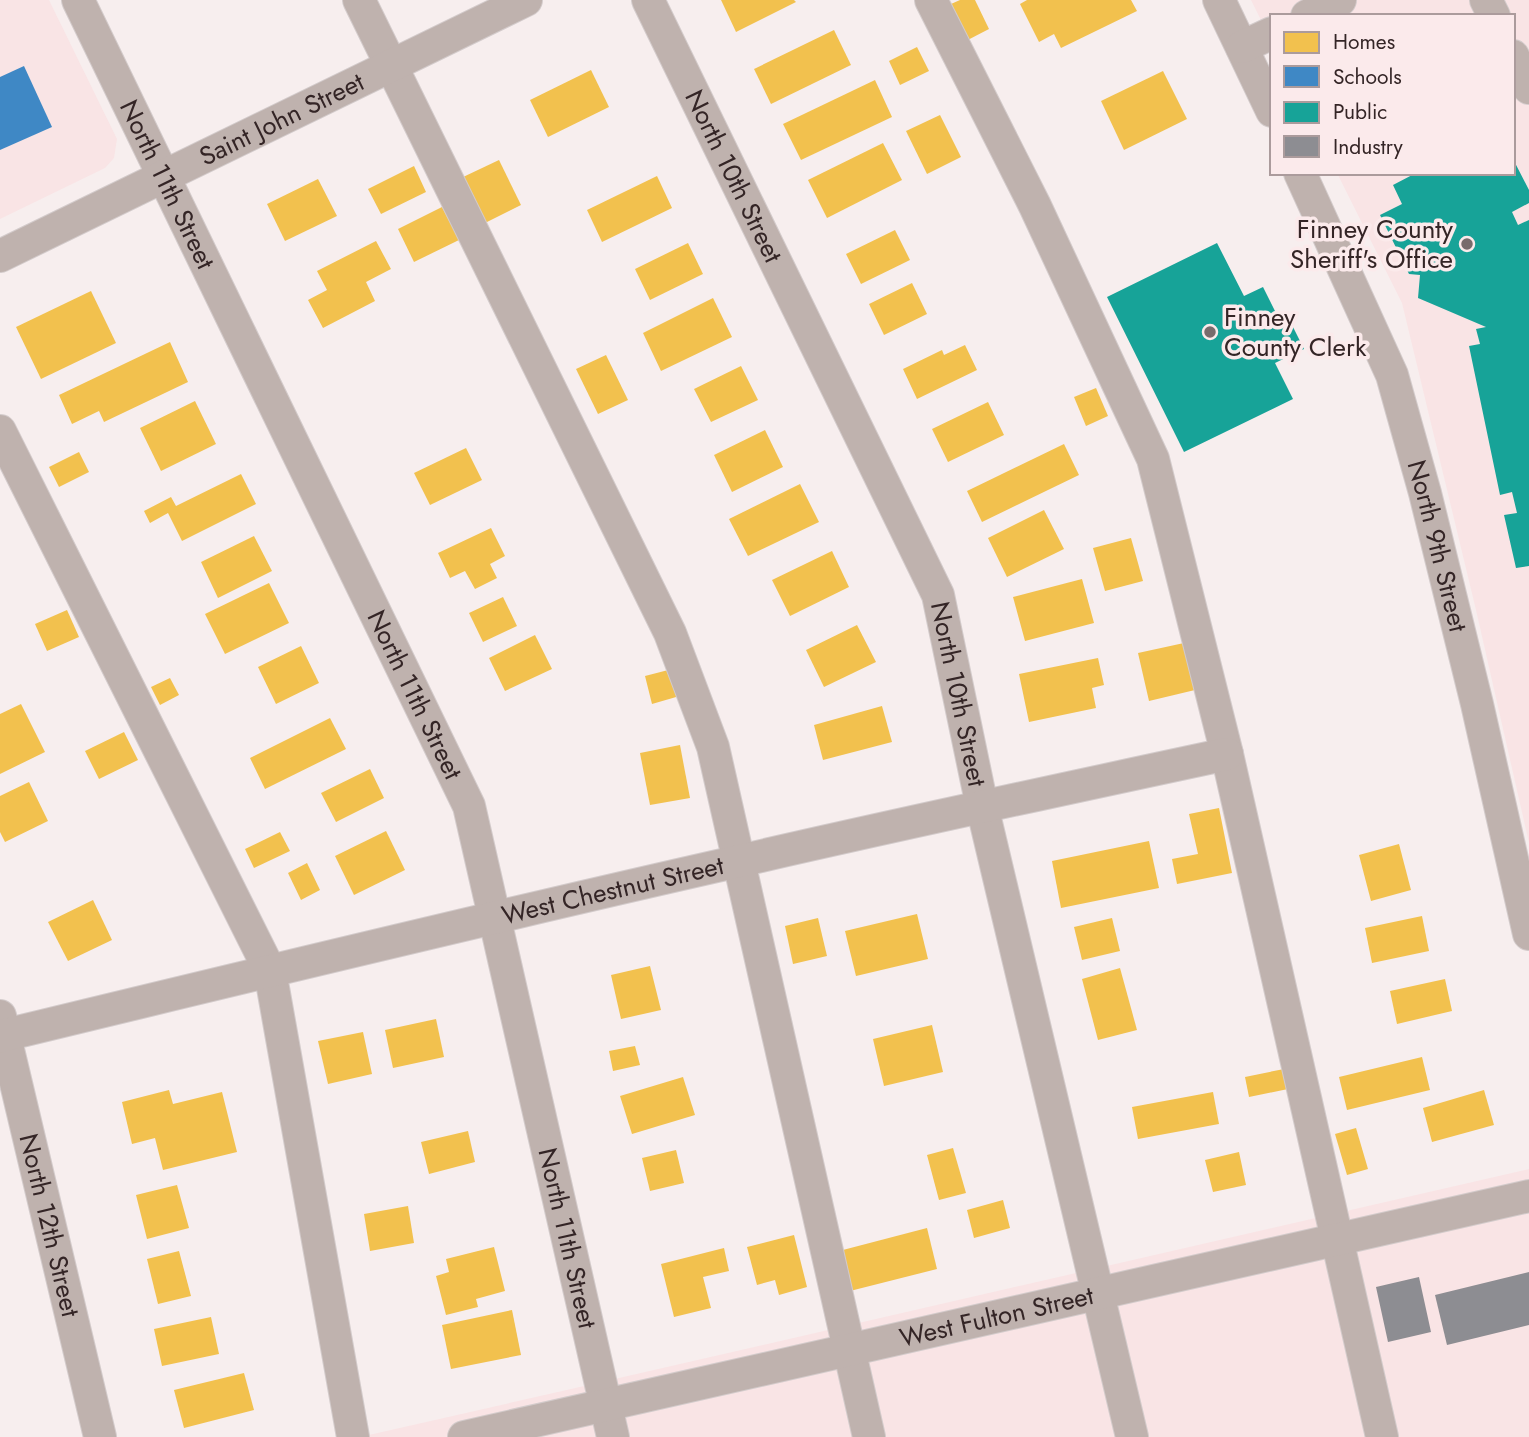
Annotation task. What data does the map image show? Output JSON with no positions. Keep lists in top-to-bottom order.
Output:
{
  "streets": {
    "street": [
      "Saint John Street",
      "North 10th Street",
      "North 11th Street",
      "North 9th Street",
      "West Chestnut Street",
      "North 12th Street",
      "West Fulton Street"
    ]
  },
  "crossings": [
    ["Saint John Street", "North 11th Street"],
    ["North 10th Street", "West Chestnut Street"],
    ["North 10th Street", "West Fulton Street"],
    ["North 11th Street", "West Chestnut Street"],
    ["North 11th Street", "West Fulton Street"],
    ["West Chestnut Street", "North 12th Street"]
  ],
  "places": ["Finney County Sheriff's Office", "Finney County Clerk"],
  "legend": [
    "Homes",
    "Schools",
    "Public",
    "Industry"
  ]
}
